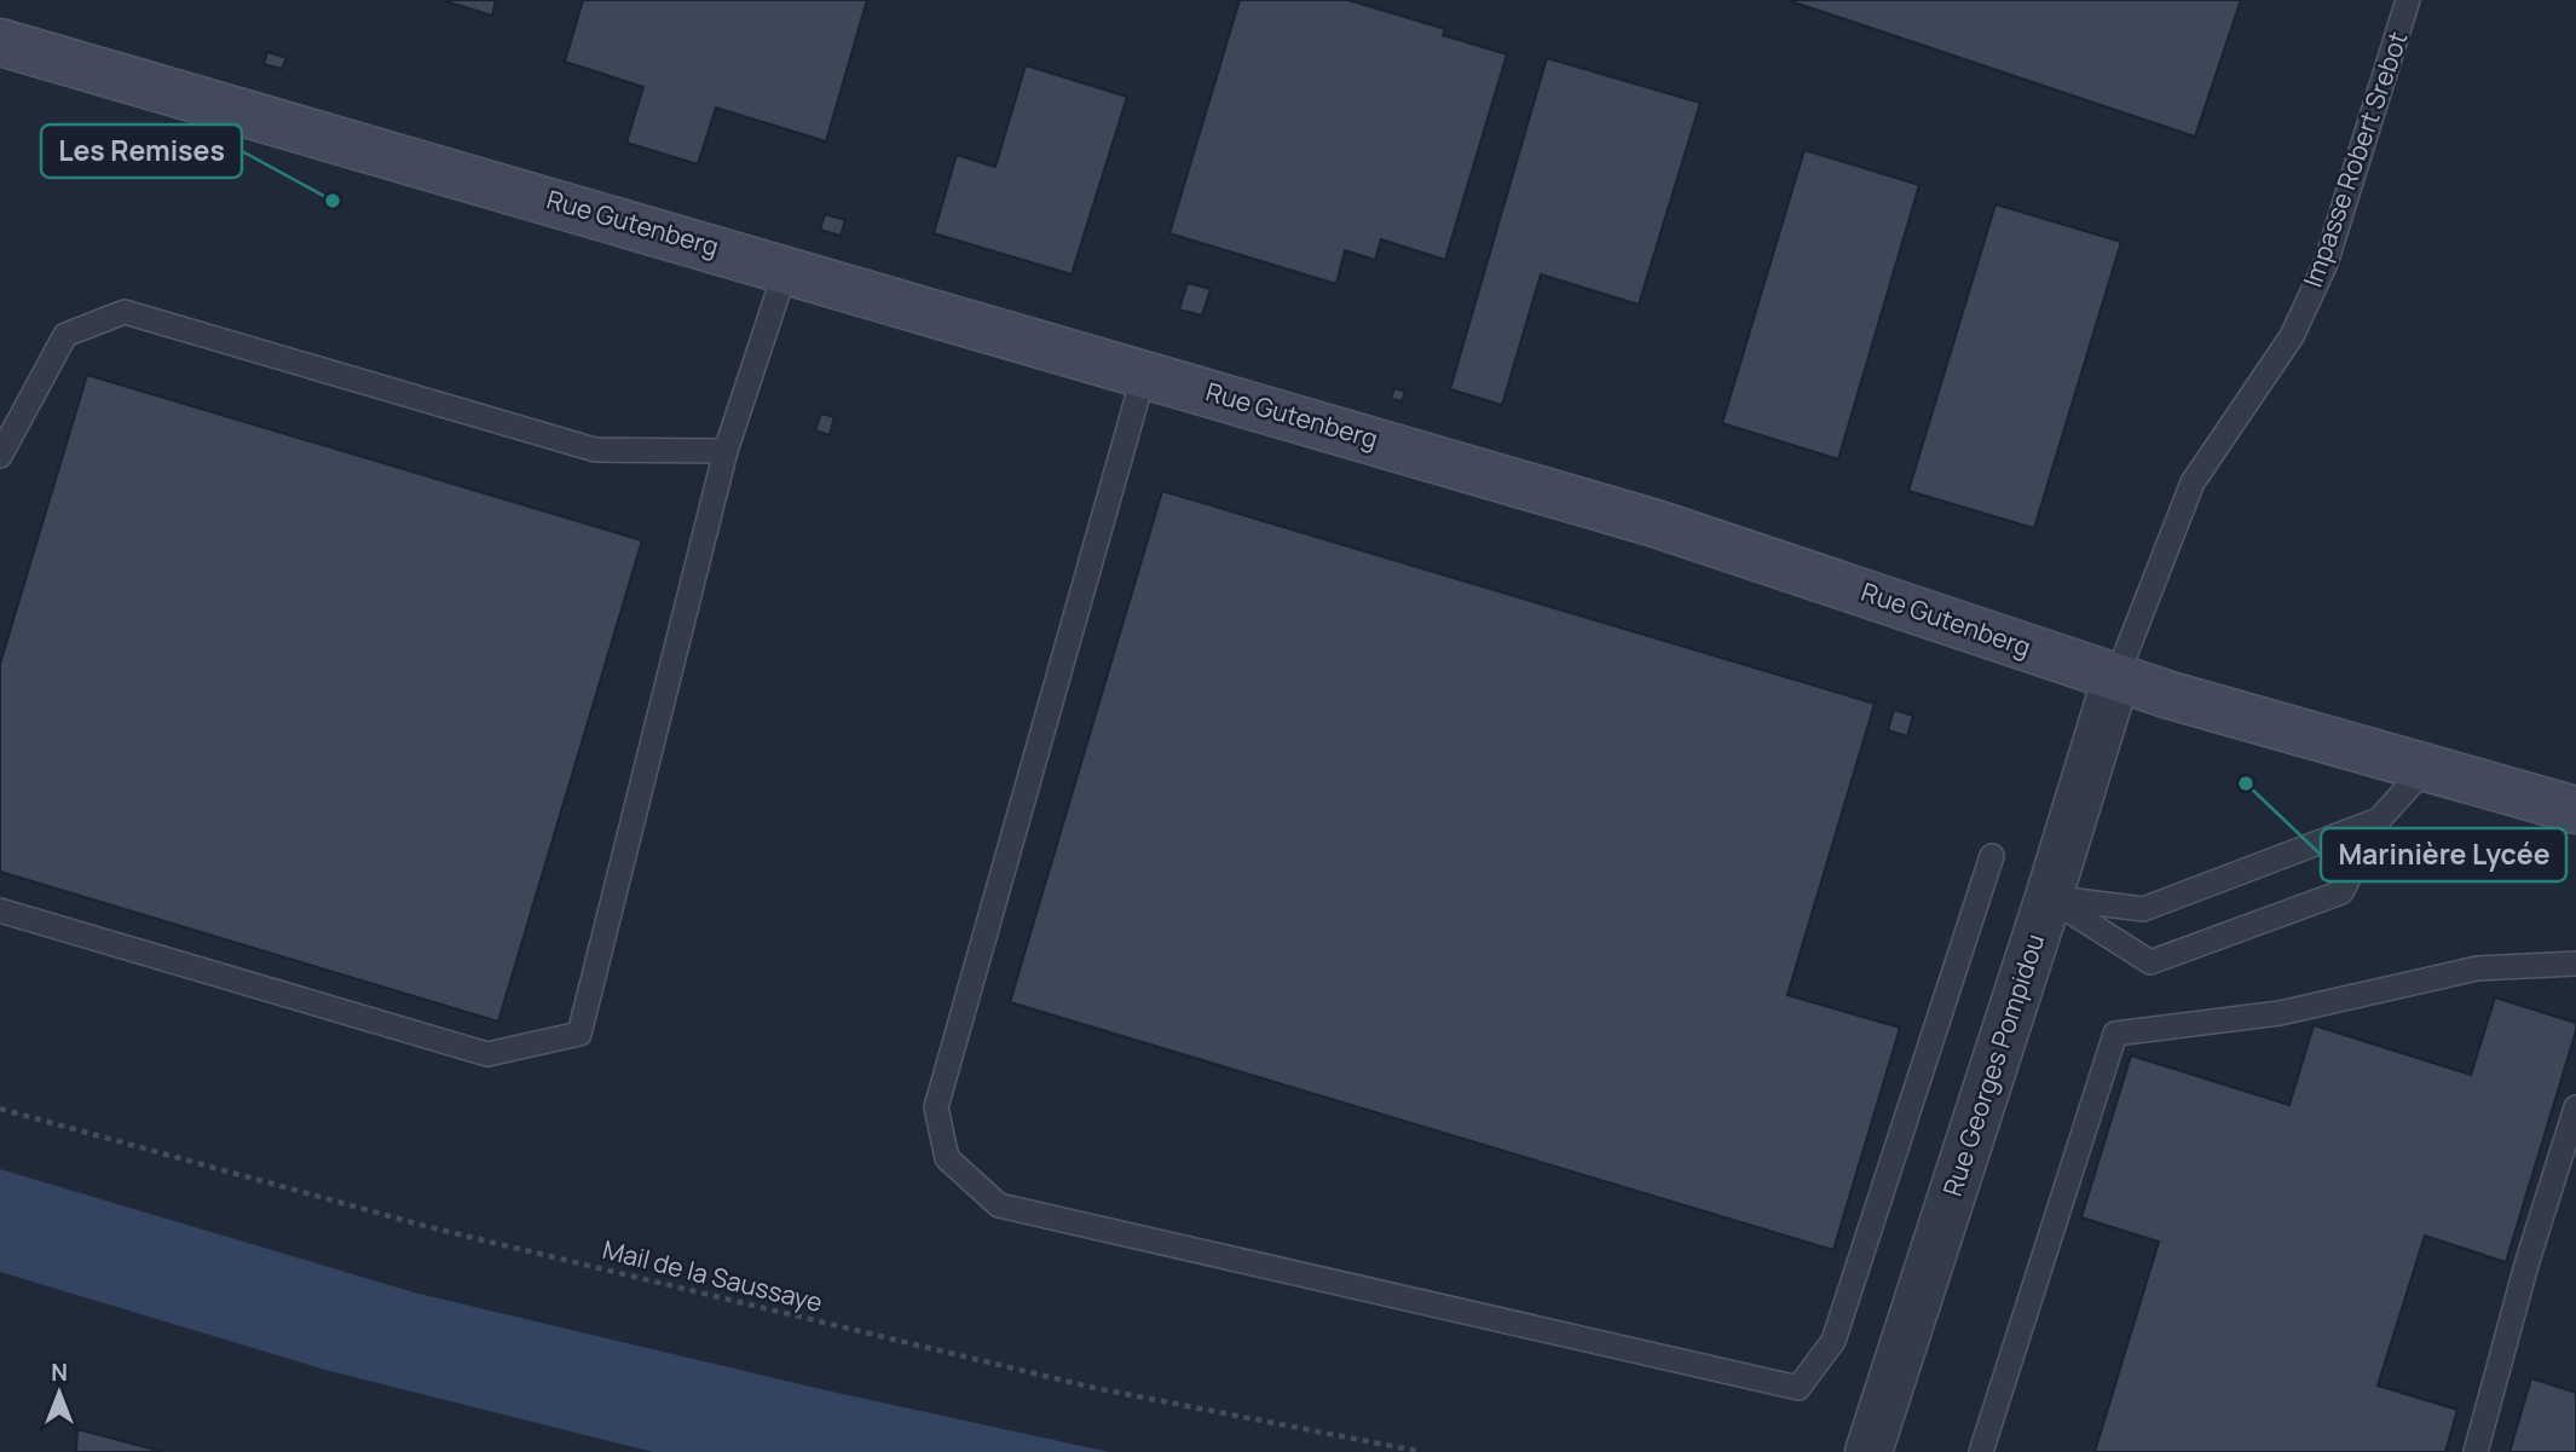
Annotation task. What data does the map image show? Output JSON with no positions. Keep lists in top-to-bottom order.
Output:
{
  "streets": {
    "street": ["Rue Gutenberg", "Rue Georges Pompidou"],
    "lane": ["Impasse Robert Srebot"],
    "path": ["Mail de la Saussaye"]
  },
  "crossings": [
    ["Impasse Robert Srebot", "Rue Gutenberg"],
    ["Impasse Robert Srebot", "Rue Georges Pompidou"],
    ["Rue Gutenberg", "Rue Georges Pompidou"]
  ],
  "places": ["Les Remises", "Marinière Lycée"],
  "north": "top"
}
